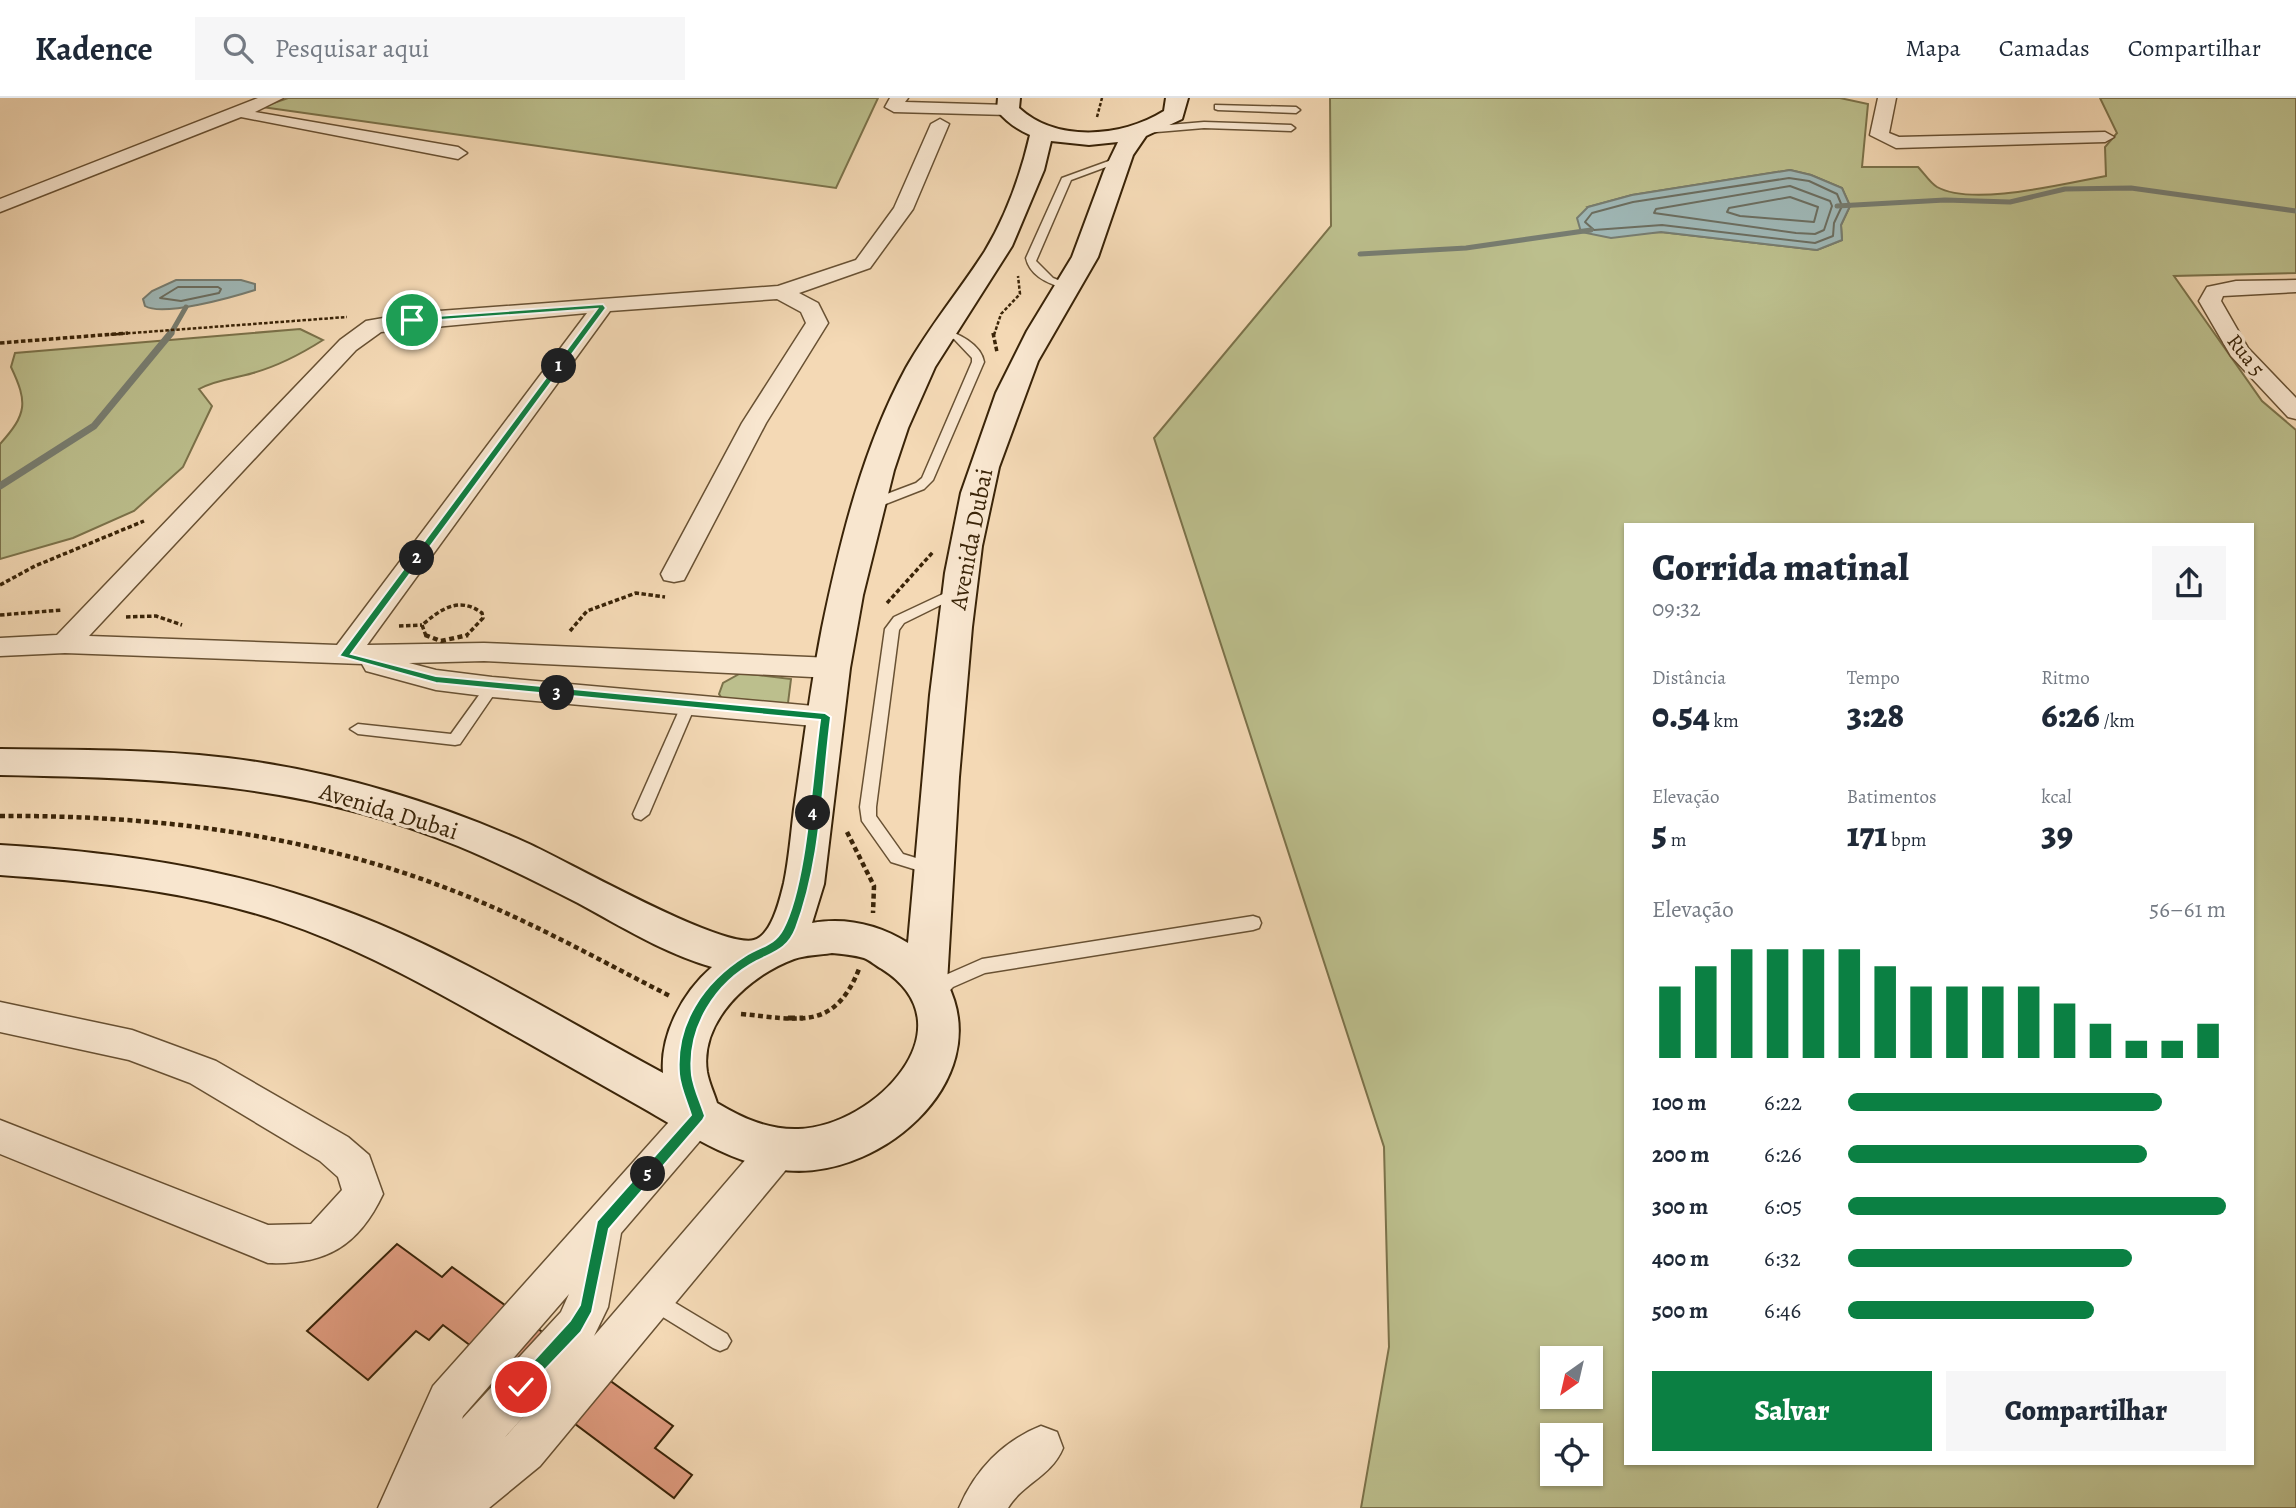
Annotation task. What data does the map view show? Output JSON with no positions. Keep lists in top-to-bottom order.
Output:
{
  "streets": {
    "street": ["Rua 5", "Avenida Dubai"]
  },
  "north": "bottom left",
  "page": {
    "header": "Kadence",
    "search": "Pesquisar aqui",
    "nav": ["Mapa", "Camadas", "Compartilhar"],
    "pins": [
      "1",
      "2",
      "3",
      "4",
      "5"
    ],
    "heading": ["Corrida matinal", "09:32"],
    "stats": [
      ["Distância", "0.54 km"],
      ["Tempo", "3:28"],
      ["Ritmo", "6:26 /km"],
      ["Elevação", "5 m"],
      ["Batimentos", "171 bpm"],
      ["kcal", "39"]
    ],
    "chart": ["Elevação", "56–61 m"],
    "list": [
      {
        "name": "100 m",
        "note": "6:22"
      },
      {
        "name": "200 m",
        "note": "6:26"
      },
      {
        "name": "300 m",
        "note": "6:05"
      },
      {
        "name": "400 m",
        "note": "6:32"
      },
      {
        "name": "500 m",
        "note": "6:46"
      }
    ],
    "buttons": ["Salvar", "Compartilhar"]
  }
}
